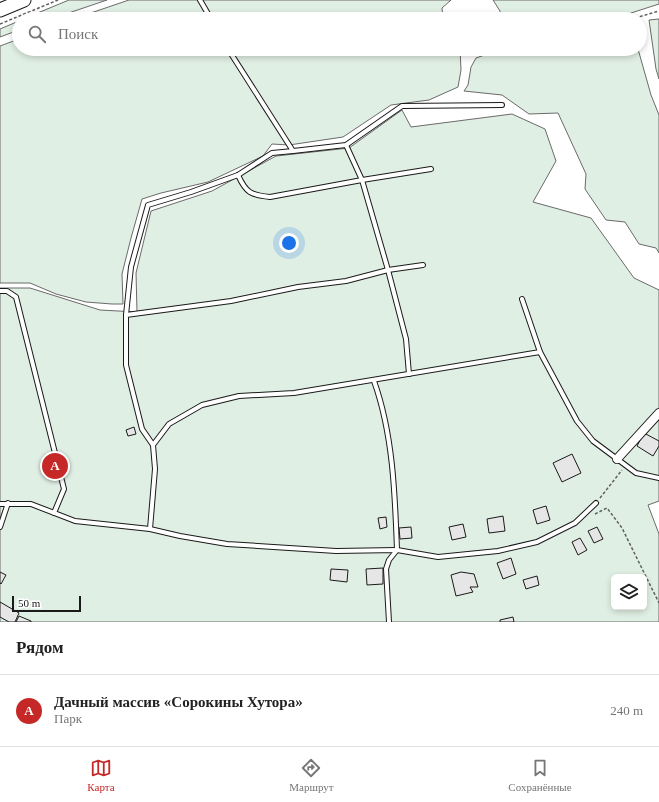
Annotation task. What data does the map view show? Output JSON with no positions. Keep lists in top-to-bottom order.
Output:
{
  "scale_bar": "50 m",
  "page": {
    "search": "Поиск",
    "pins": "A",
    "scale": "50 m",
    "heading": "Рядом",
    "list": [
      {
        "mark": "A",
        "name": "Дачный массив «Сорокины Хутора»",
        "note": "Парк",
        "value": "240 m"
      }
    ],
    "nav": ["Карта", "Маршрут", "Сохранённые"]
  }
}
